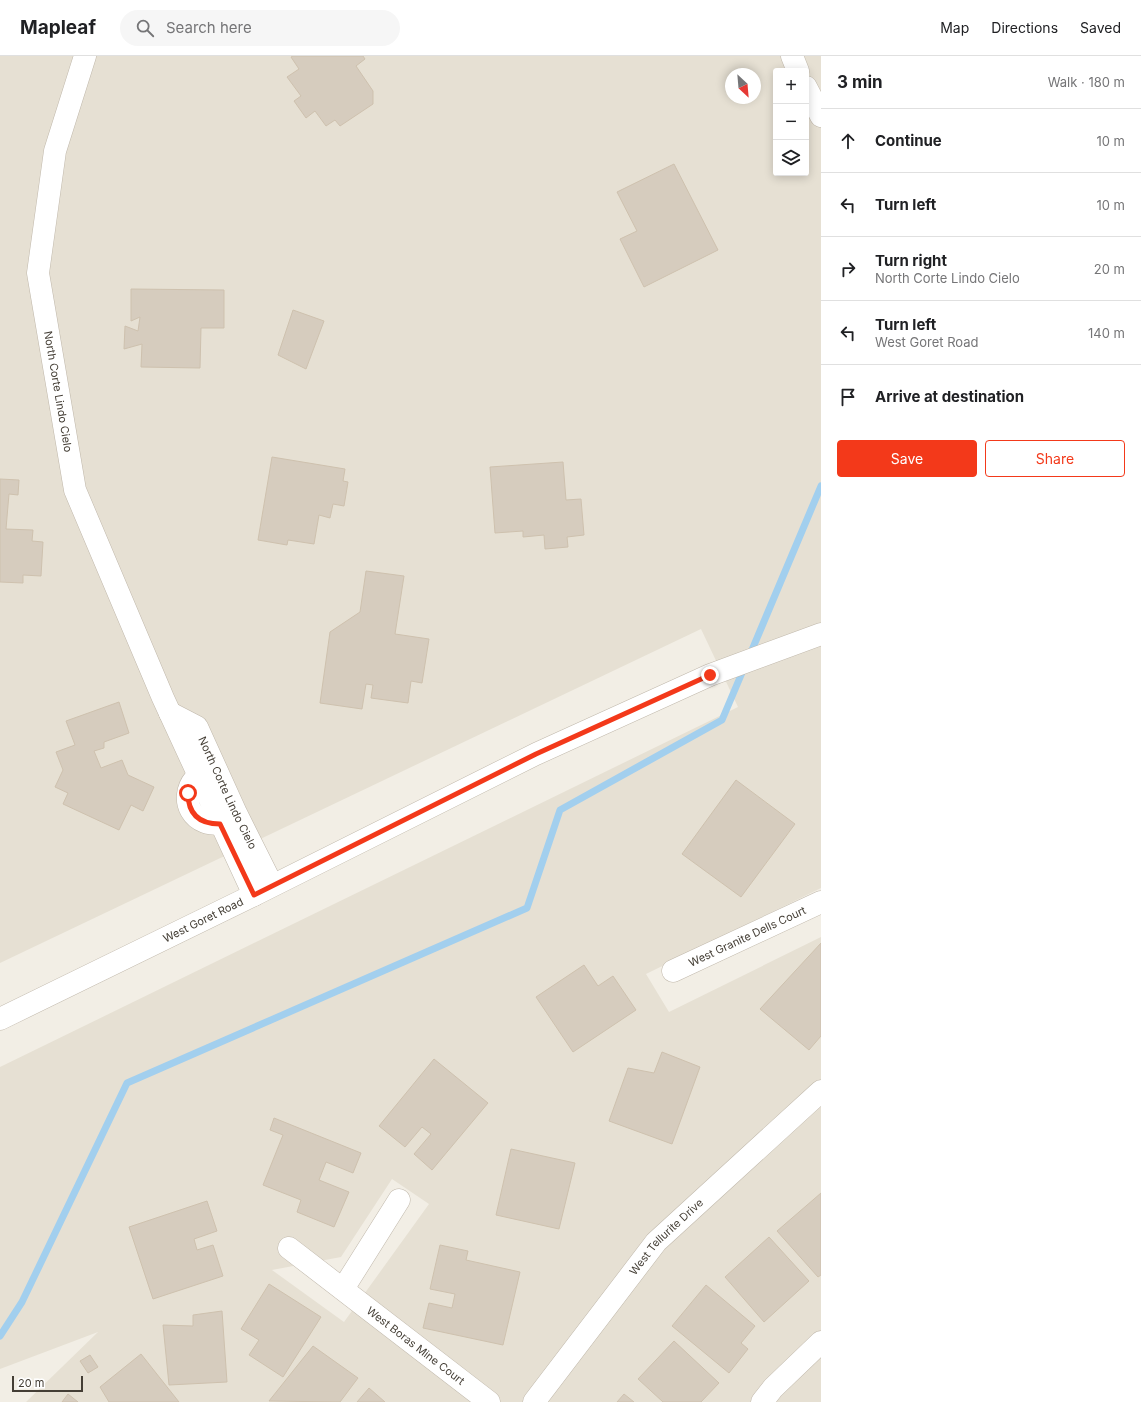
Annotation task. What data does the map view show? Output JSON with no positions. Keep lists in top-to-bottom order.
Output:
{
  "streets": {
    "street": [
      "North Corte Lindo Cielo",
      "West Goret Road",
      "West Granite Dells Court",
      "West Tellurite Drive",
      "West Boras Mine Court"
    ]
  },
  "crossings": [
    ["North Corte Lindo Cielo", "West Goret Road"]
  ],
  "scale_bar": "20 m",
  "north": "bottom right",
  "page": {
    "header": "Mapleaf",
    "search": "Search here",
    "nav": ["Map", "Directions", "Saved"],
    "heading": ["3 min", "Walk · 180 m"],
    "map_buttons": ["+", "−"],
    "list": [
      ["Continue", "10 m"],
      ["Turn left", "10 m"],
      ["Turn right", "North Corte Lindo Cielo", "20 m"],
      ["Turn left", "West Goret Road", "140 m"],
      "Arrive at destination"
    ],
    "buttons": ["Save", "Share"],
    "scale": "20 m"
  }
}
